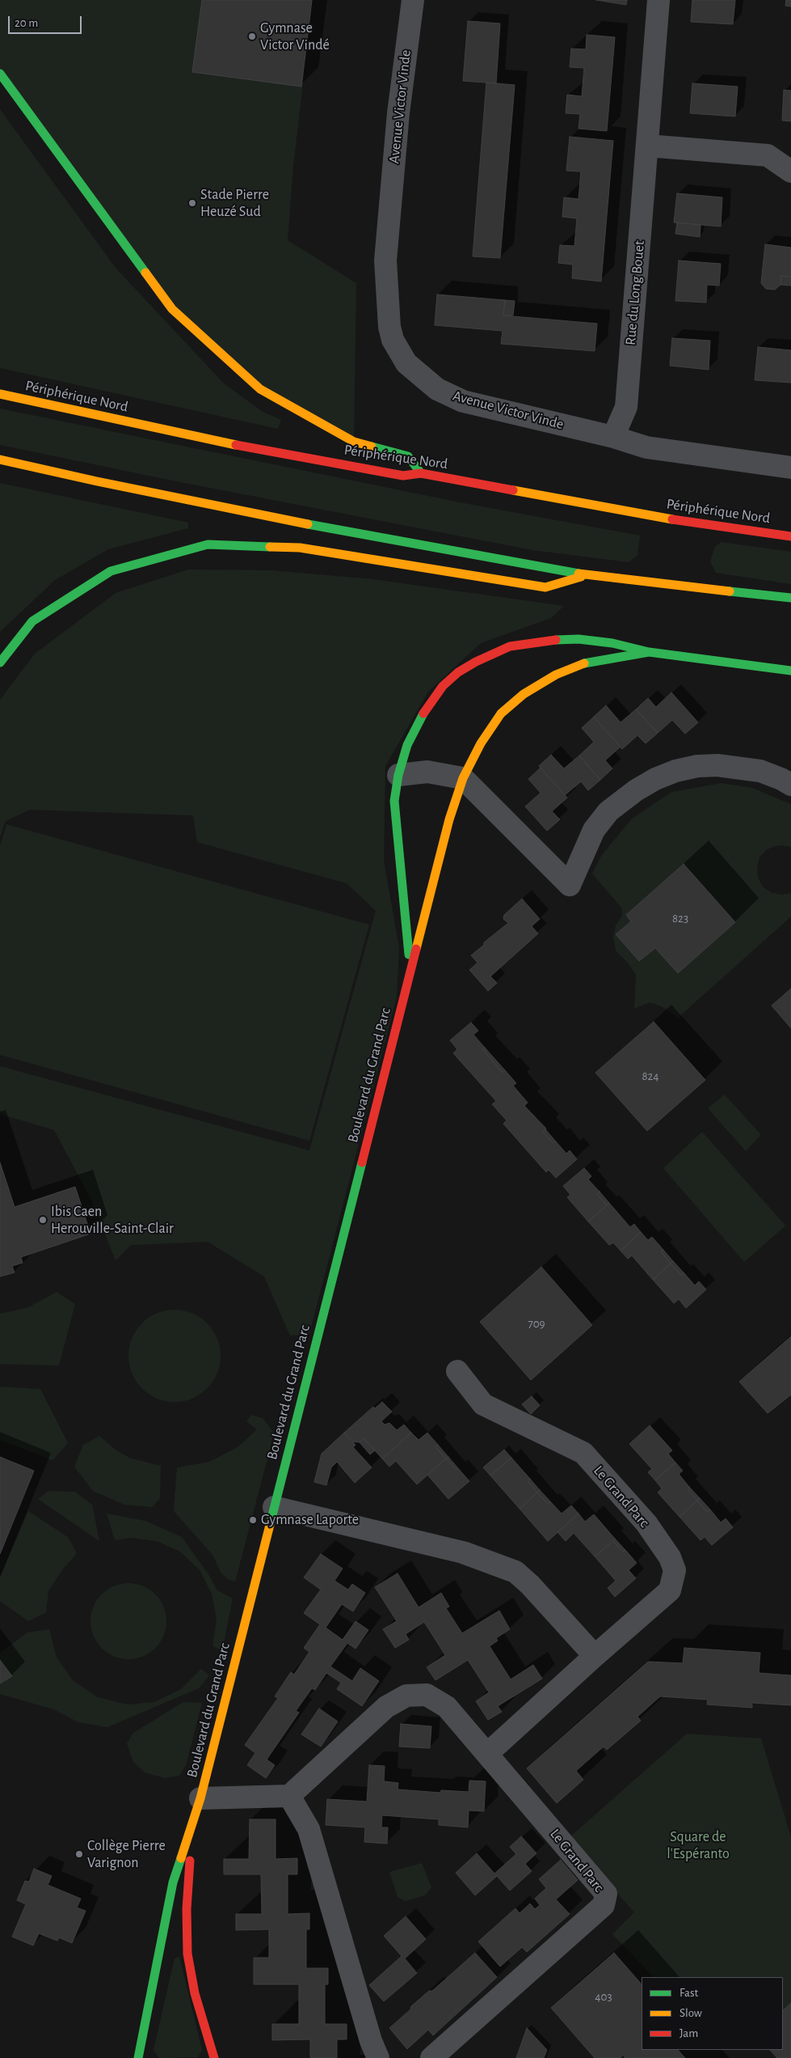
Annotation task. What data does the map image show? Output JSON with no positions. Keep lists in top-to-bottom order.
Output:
{
  "streets": {
    "main road": ["Périphérique Nord", "Boulevard du Grand Parc"],
    "street": ["Avenue Victor Vinde", "Rue du Long Bouet", "Le Grand Parc"]
  },
  "crossings": [
    ["Avenue Victor Vinde", "Rue du Long Bouet"]
  ],
  "parks": ["Square de l'Espéranto"],
  "places": [
    "Gymnase Victor Vindé",
    "Stade Pierre Heuzé Sud",
    "Ibis Caen Herouville-Saint-Clair",
    "Gymnase Laporte",
    "Collège Pierre Varignon"
  ],
  "house_numbers": [
    "823",
    "824",
    "709",
    "403"
  ],
  "legend": ["Fast", "Slow", "Jam"],
  "scale_bar": "20 m"
}
